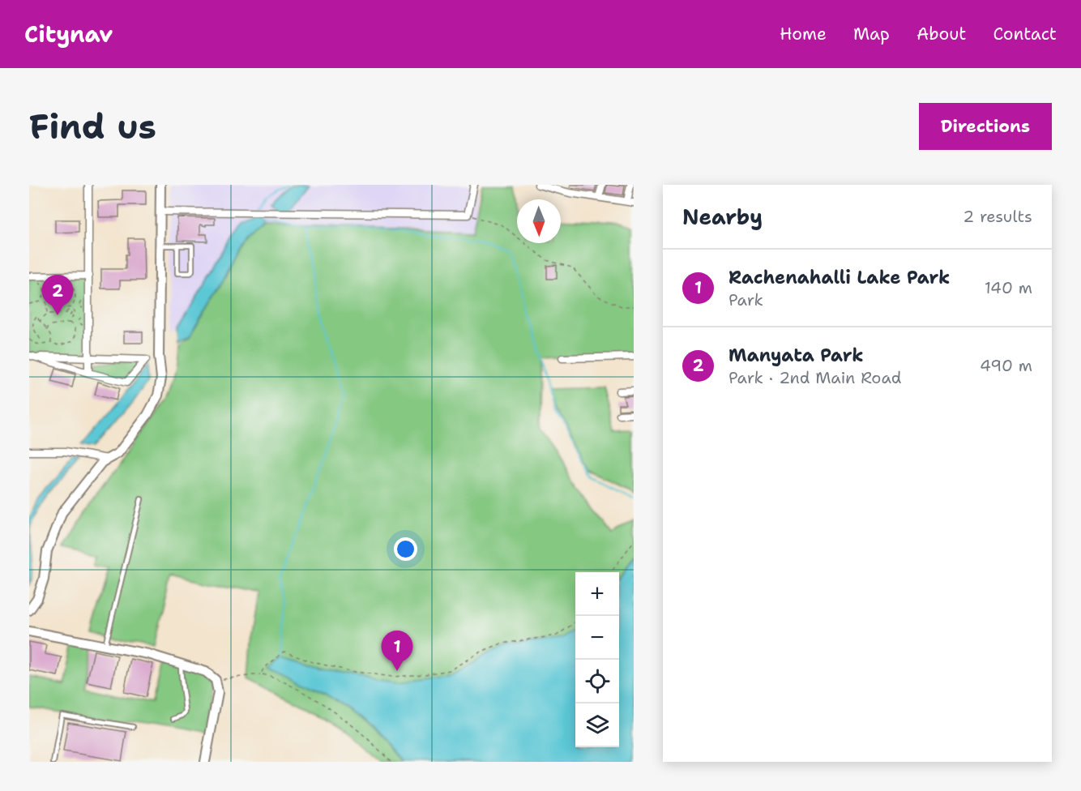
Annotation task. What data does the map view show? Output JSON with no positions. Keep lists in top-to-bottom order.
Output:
{
  "north": "bottom",
  "page": {
    "header": "Citynav",
    "nav": [
      "Home",
      "Map",
      "About",
      "Contact"
    ],
    "buttons": "Directions",
    "title": "Find us",
    "heading": ["Nearby", "2 results"],
    "list": [
      {
        "mark": "1",
        "name": "Rachenahalli Lake Park",
        "note": "Park",
        "value": "140 m"
      },
      {
        "mark": "2",
        "name": "Manyata Park",
        "note": "Park · 2nd Main Road",
        "value": "490 m"
      }
    ],
    "pins": ["2", "1"],
    "map_buttons": ["+", "−"]
  }
}
